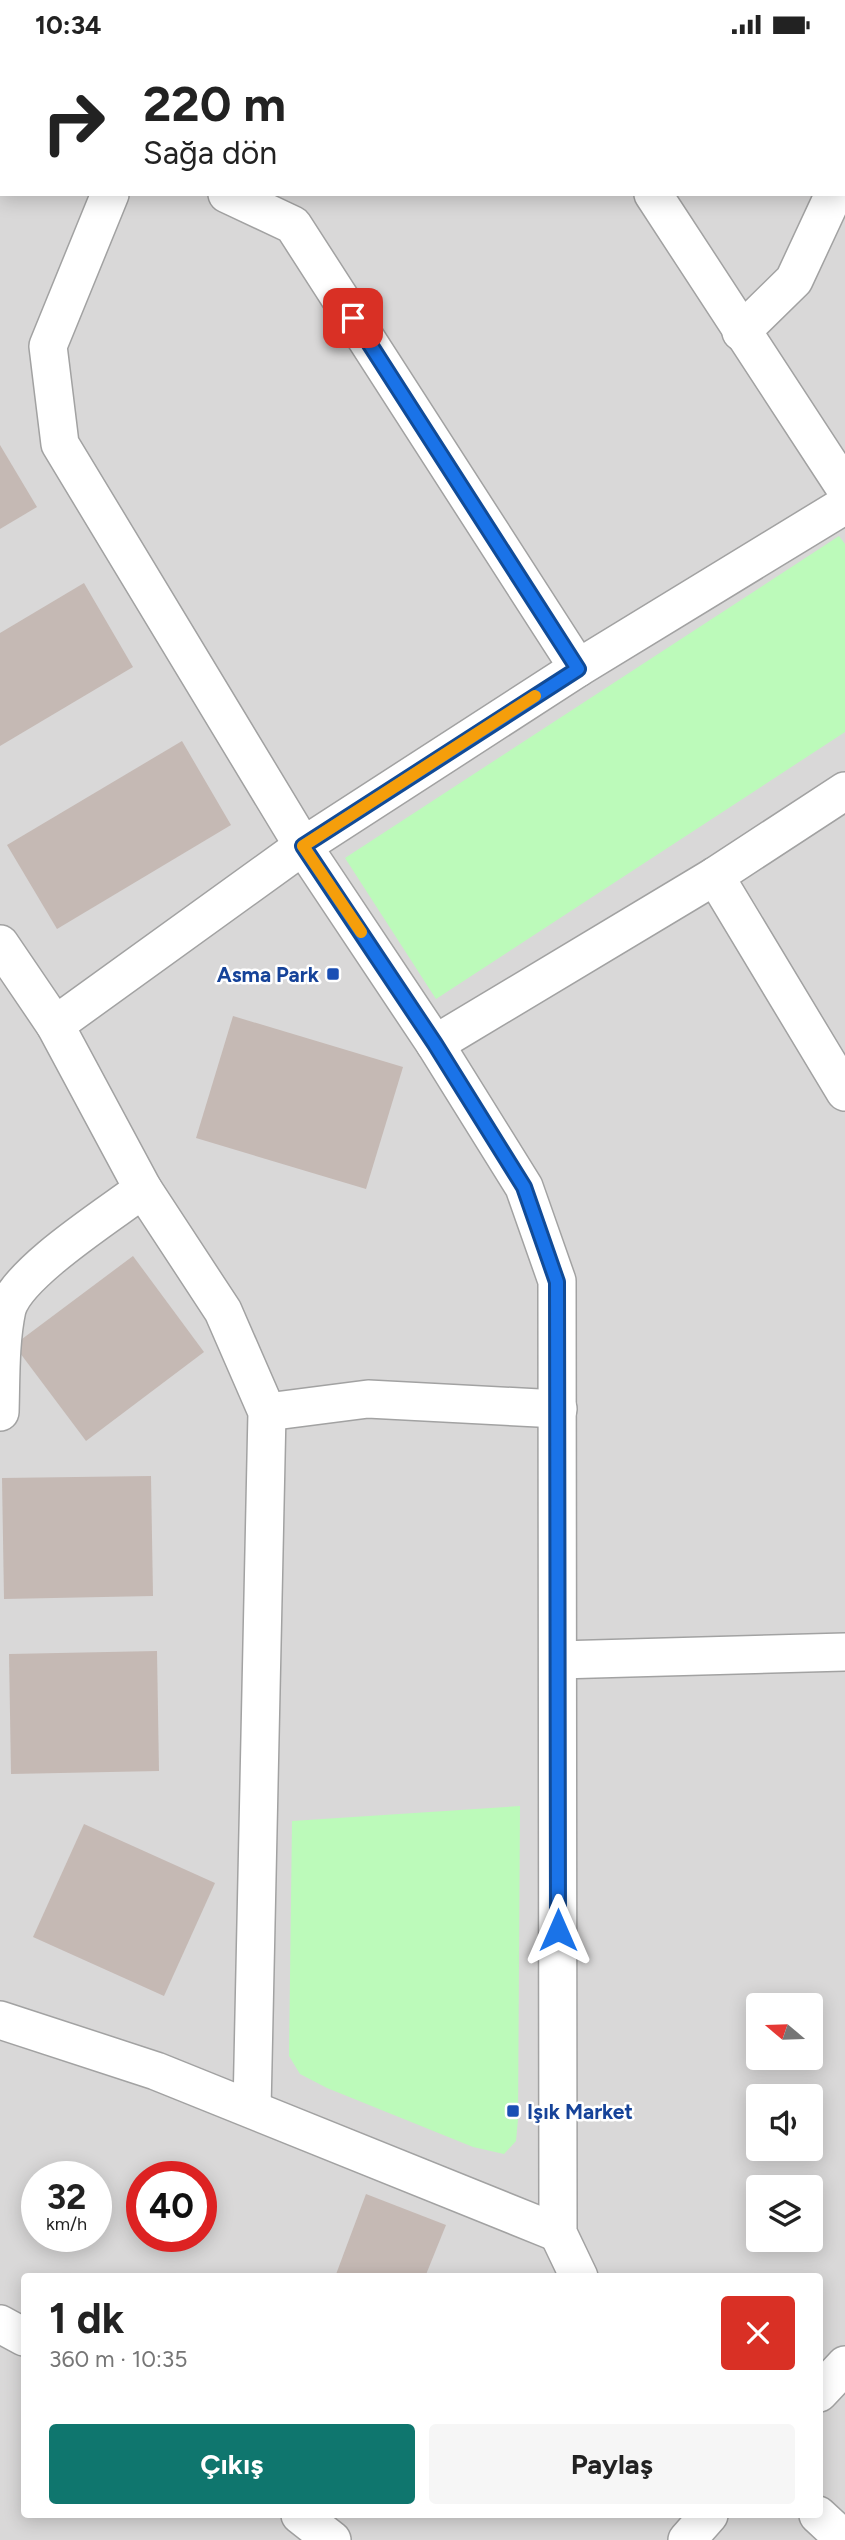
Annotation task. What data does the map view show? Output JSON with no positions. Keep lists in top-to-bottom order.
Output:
{
  "places": {
    "transit": ["Asma Park", "Işık Market"]
  },
  "north": "left",
  "page": {
    "status": "10:34",
    "turn": ["220 m", "Sağa dön"],
    "speed": "32 km/h",
    "limit": "40",
    "heading": ["1 dk", "360 m · 10:35"],
    "buttons": ["Çıkış", "Paylaş"]
  }
}
